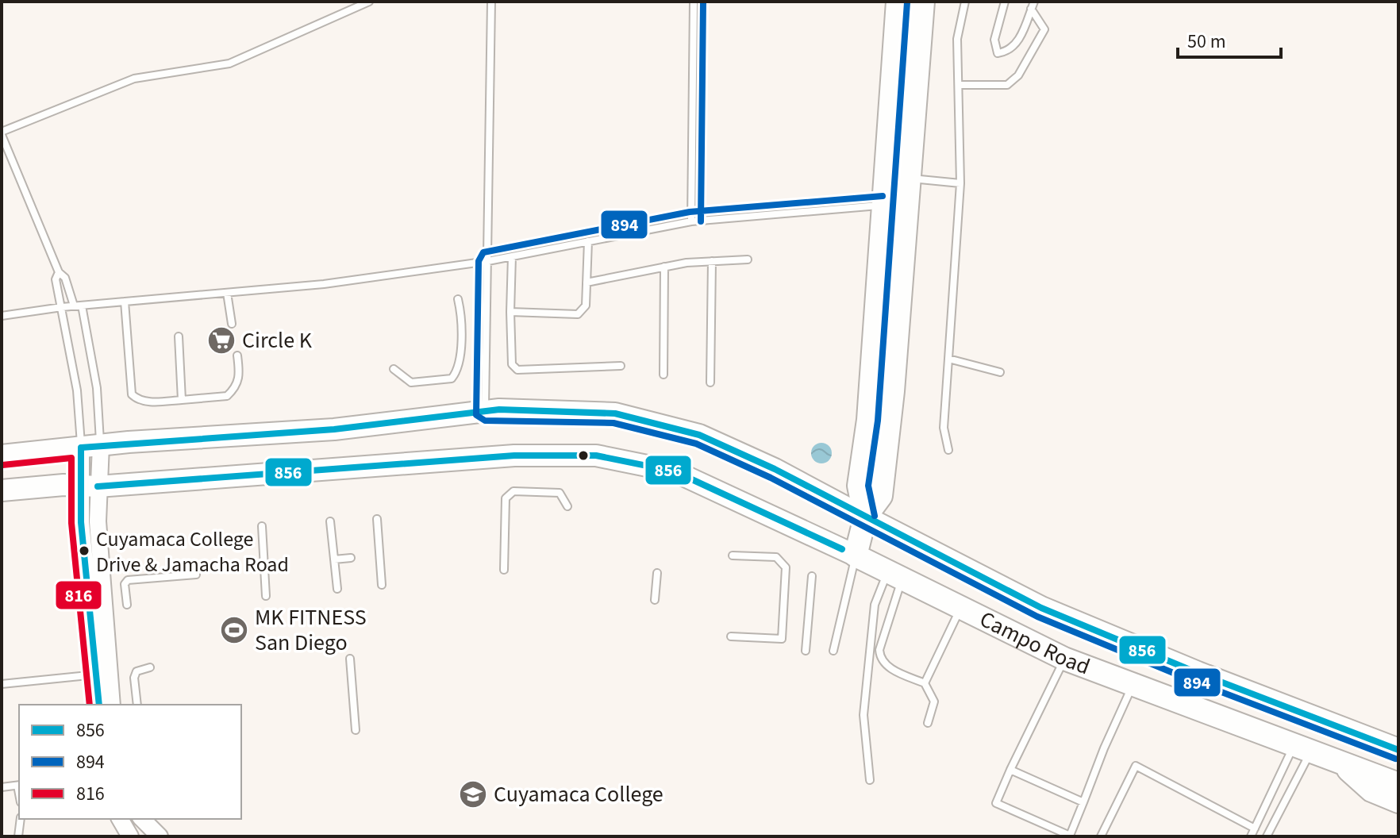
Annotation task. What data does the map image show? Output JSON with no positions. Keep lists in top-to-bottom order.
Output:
{
  "streets": {
    "highway": ["Campo Road"]
  },
  "places": {
    "supermarket": ["Circle K"],
    "other": ["Cuyamaca College Drive & Jamacha Road"],
    "sports": ["MK FITNESS San Diego"],
    "school or university": ["Cuyamaca College"]
  },
  "lines": ["transit line 894", "transit line 856", "transit line 816"],
  "legend": ["856", "894", "816"],
  "scale_bar": "50 m"
}
